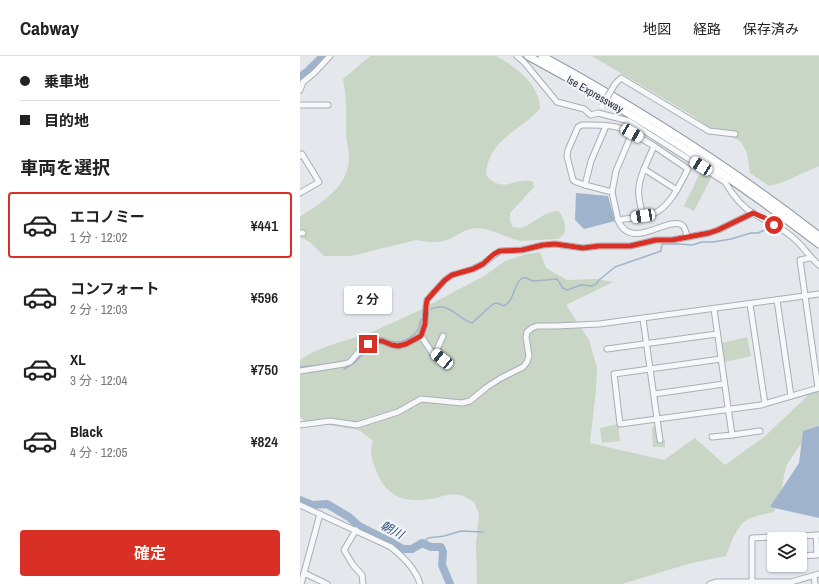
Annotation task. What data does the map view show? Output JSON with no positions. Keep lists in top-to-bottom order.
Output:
{
  "streets": {
    "highway": ["Ise Expressway"]
  },
  "water": ["朝川"],
  "page": {
    "header": "Cabway",
    "nav": ["地図", "経路", "保存済み"],
    "banner": ["乗車地", "目的地"],
    "heading": "車両を選択",
    "list": [
      {
        "name": "エコノミー",
        "note": "1 分 · 12:02",
        "value": "¥441"
      },
      {
        "name": "コンフォート",
        "note": "2 分 · 12:03",
        "value": "¥596"
      },
      {
        "name": "XL",
        "note": "3 分 · 12:04",
        "value": "¥750"
      },
      {
        "name": "Black",
        "note": "4 分 · 12:05",
        "value": "¥824"
      }
    ],
    "bubble": "2 分",
    "buttons": "確定"
  }
}
